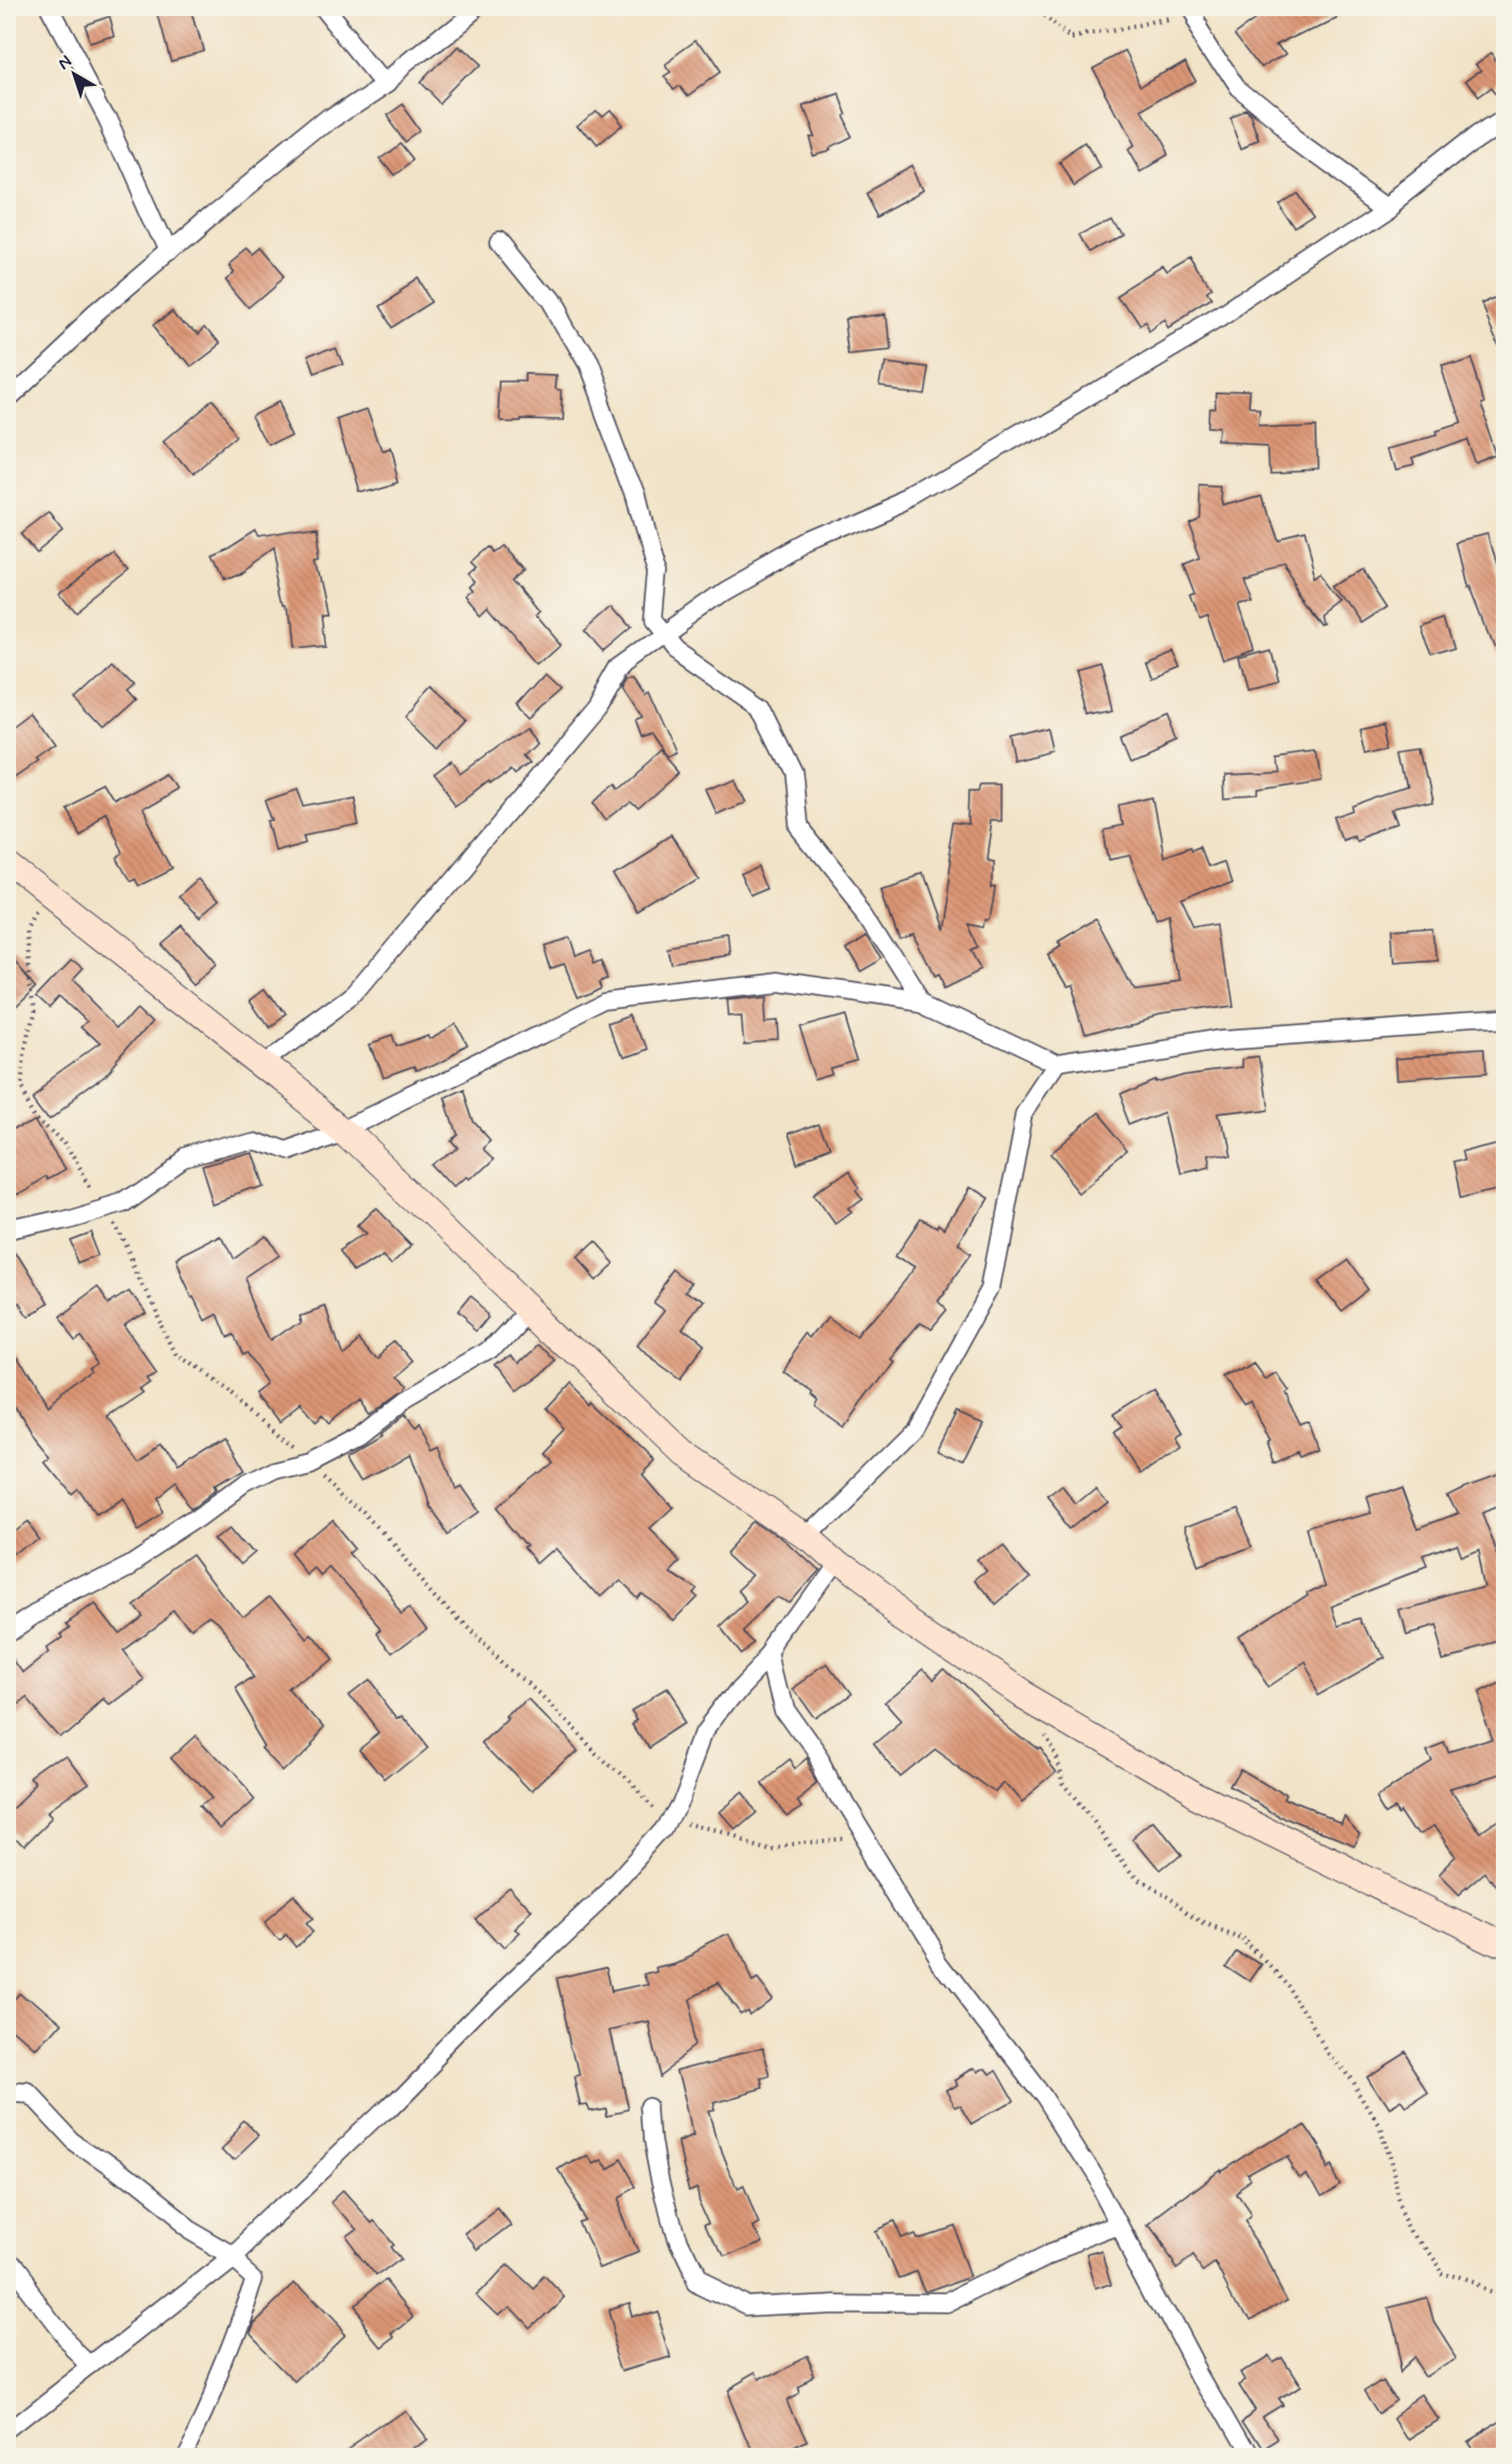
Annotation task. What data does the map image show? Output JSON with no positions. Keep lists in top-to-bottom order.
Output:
{
  "north": "top left"
}
